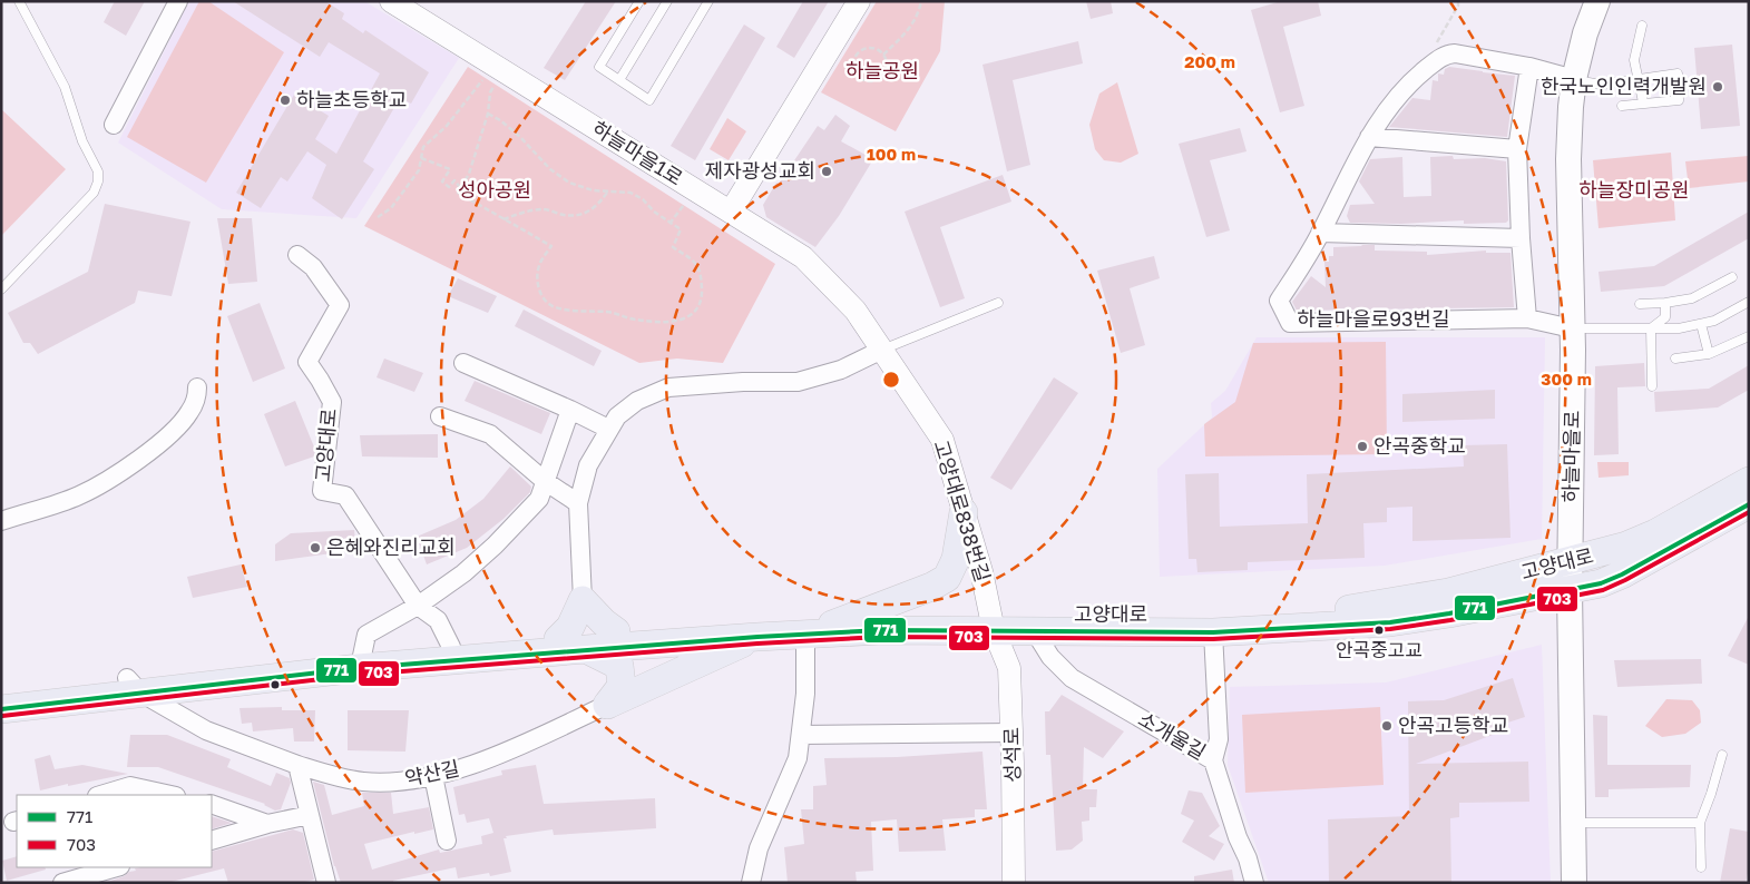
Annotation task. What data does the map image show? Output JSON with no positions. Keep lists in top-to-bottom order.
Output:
{
  "streets": {
    "main road": ["고양대로", "하늘마을로"],
    "street": [
      "하늘마을1로",
      "하늘마을로93번길",
      "고양대로838번길",
      "소개울길",
      "성석로",
      "약산길"
    ]
  },
  "crossings": [
    ["하늘마을1로", "고양대로838번길"],
    ["하늘마을로93번길", "하늘마을로"],
    ["고양대로", "하늘마을로"],
    ["고양대로", "고양대로838번길"],
    ["고양대로", "소개울길"],
    ["고양대로", "성석로"],
    ["고양대로", "약산길"],
    ["고양대로838번길", "성석로"]
  ],
  "parks": ["하늘공원", "성아공원", "하늘장미공원"],
  "places": [
    "한국노인인력개발원",
    "하늘초등학교",
    "제자광성교회",
    "안곡중학교",
    "은혜와진리교회",
    "안곡중고교",
    "안곡고등학교"
  ],
  "lines": ["transit line 771", "transit line 703"],
  "legend": ["771", "703"],
  "rings": ["200 m", "100 m", "300 m"]
}
